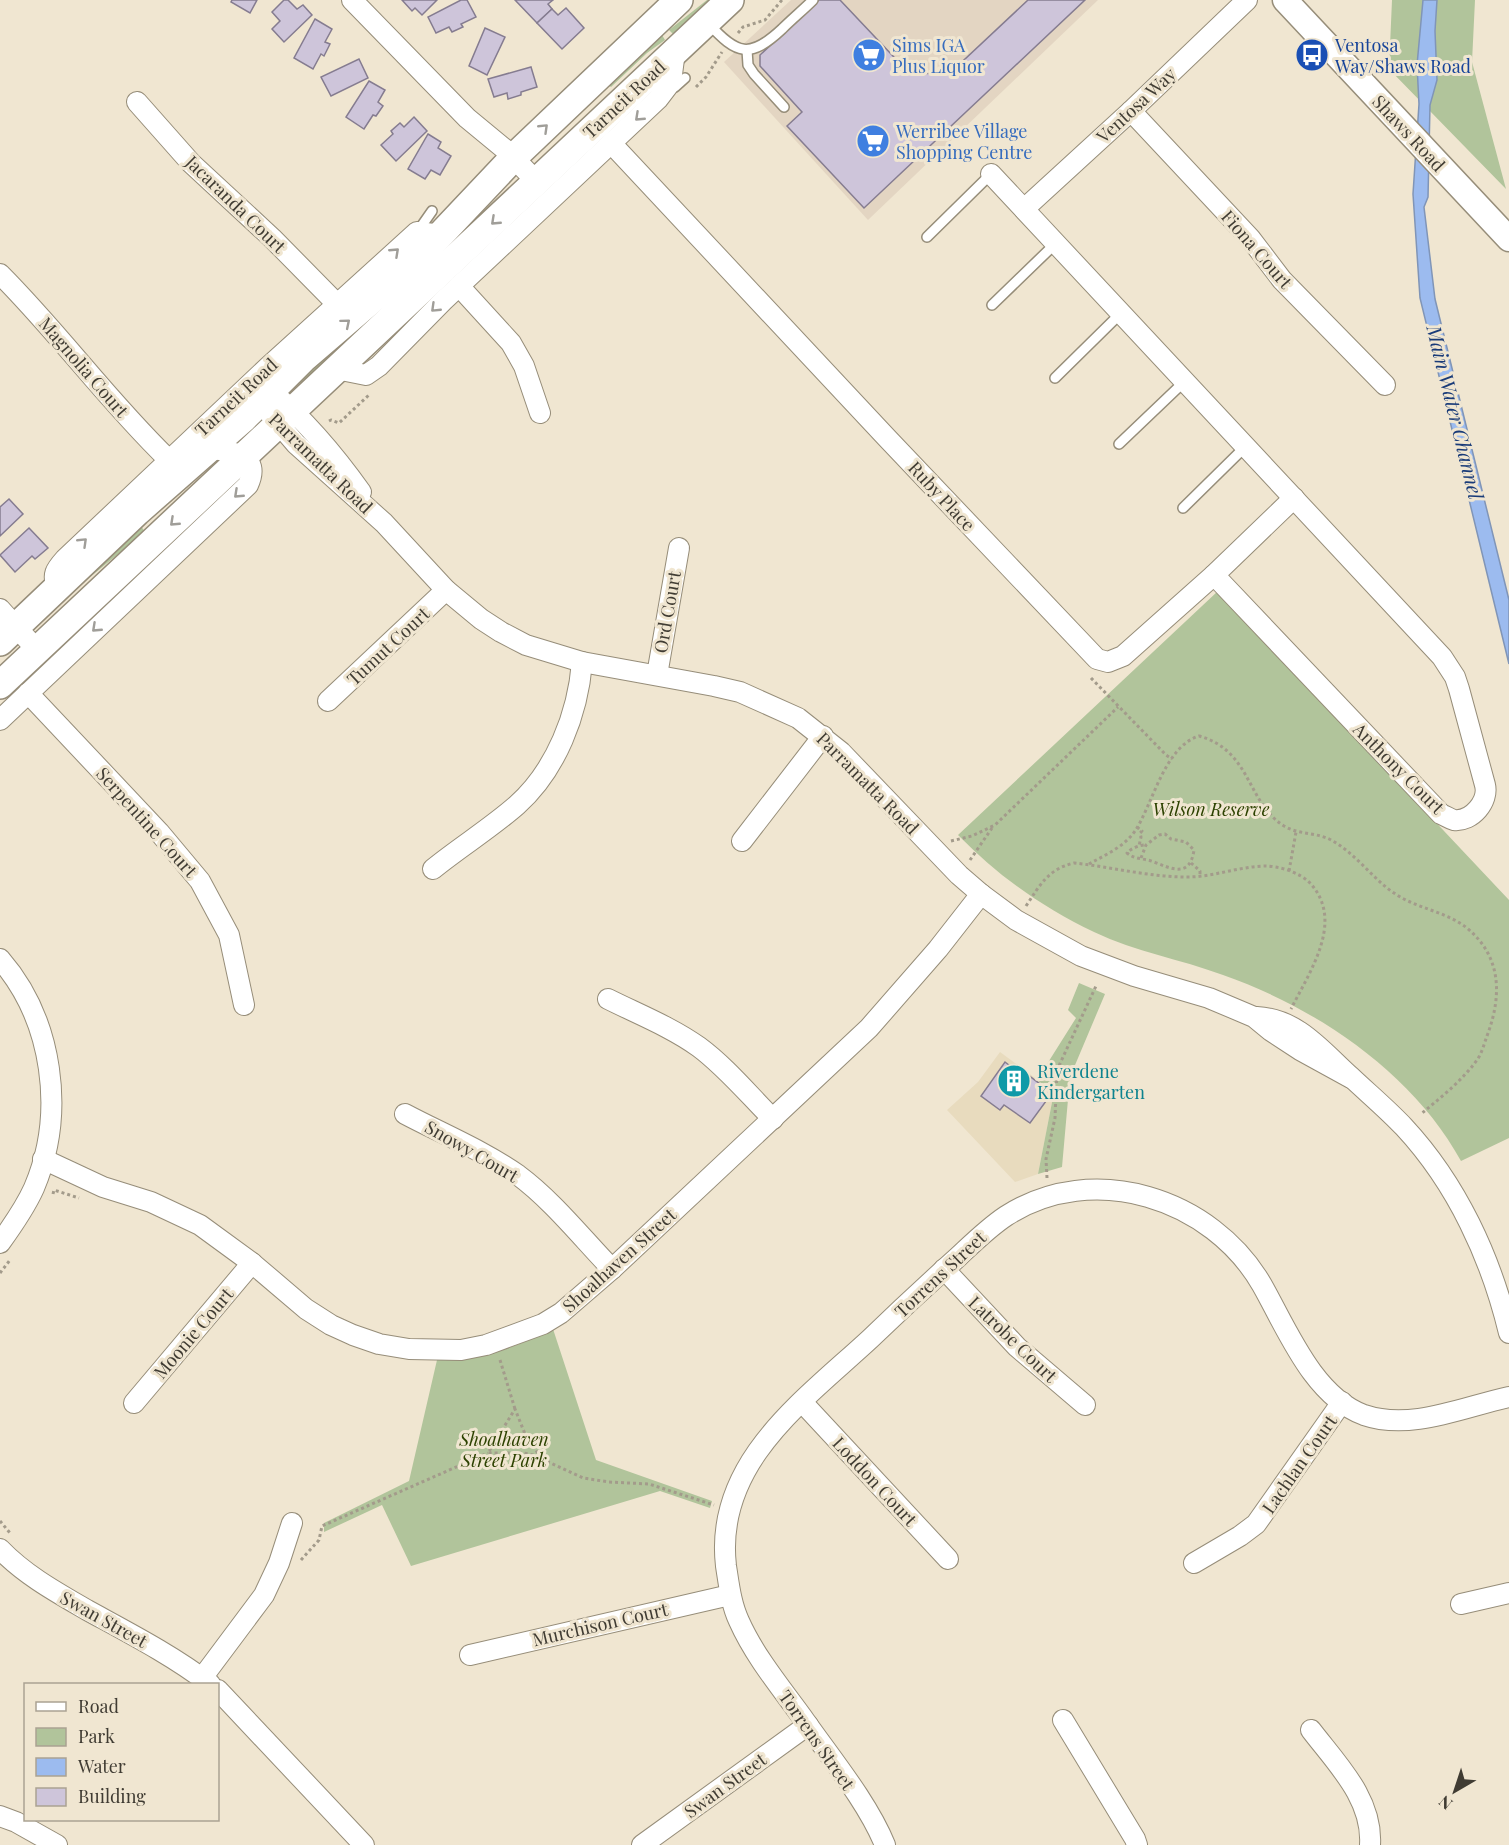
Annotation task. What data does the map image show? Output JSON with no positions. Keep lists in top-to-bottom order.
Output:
{
  "streets": {
    "main road": ["Tarneit Road"],
    "street": [
      "Ventosa Way",
      "Shaws Road",
      "Jacaranda Court",
      "Fiona Court",
      "Magnolia Court",
      "Parramatta Road",
      "Ruby Place",
      "Ord Court",
      "Tumut Court",
      "Anthony Court",
      "Serpentine Court",
      "Snowy Court",
      "Shoalhaven Street",
      "Torrens Street",
      "Moonie Court",
      "Latrobe Court",
      "Lachlan Court",
      "Loddon Court",
      "Swan Street",
      "Murchison Court"
    ]
  },
  "crossings": [
    ["Tarneit Road", "Jacaranda Court"],
    ["Tarneit Road", "Magnolia Court"],
    ["Tarneit Road", "Parramatta Road"],
    ["Tarneit Road", "Ruby Place"],
    ["Ventosa Way", "Fiona Court"],
    ["Parramatta Road", "Ord Court"],
    ["Parramatta Road", "Tumut Court"],
    ["Parramatta Road", "Shoalhaven Street"],
    ["Ruby Place", "Anthony Court"],
    ["Snowy Court", "Shoalhaven Street"],
    ["Shoalhaven Street", "Moonie Court"],
    ["Torrens Street", "Latrobe Court"],
    ["Torrens Street", "Lachlan Court"],
    ["Torrens Street", "Loddon Court"],
    ["Torrens Street", "Swan Street"],
    ["Torrens Street", "Murchison Court"]
  ],
  "water": ["Main Water Channel"],
  "parks": ["Wilson Reserve", "Shoalhaven Street Park"],
  "places": {
    "supermarket": ["Sims IGA Plus Liquor", "Werribee Village Shopping Centre"],
    "bus stop": ["Ventosa Way/Shaws Road"],
    "building": ["Riverdene Kindergarten"]
  },
  "legend": [
    "Road",
    "Park",
    "Water",
    "Building"
  ],
  "north": "bottom left"
}
